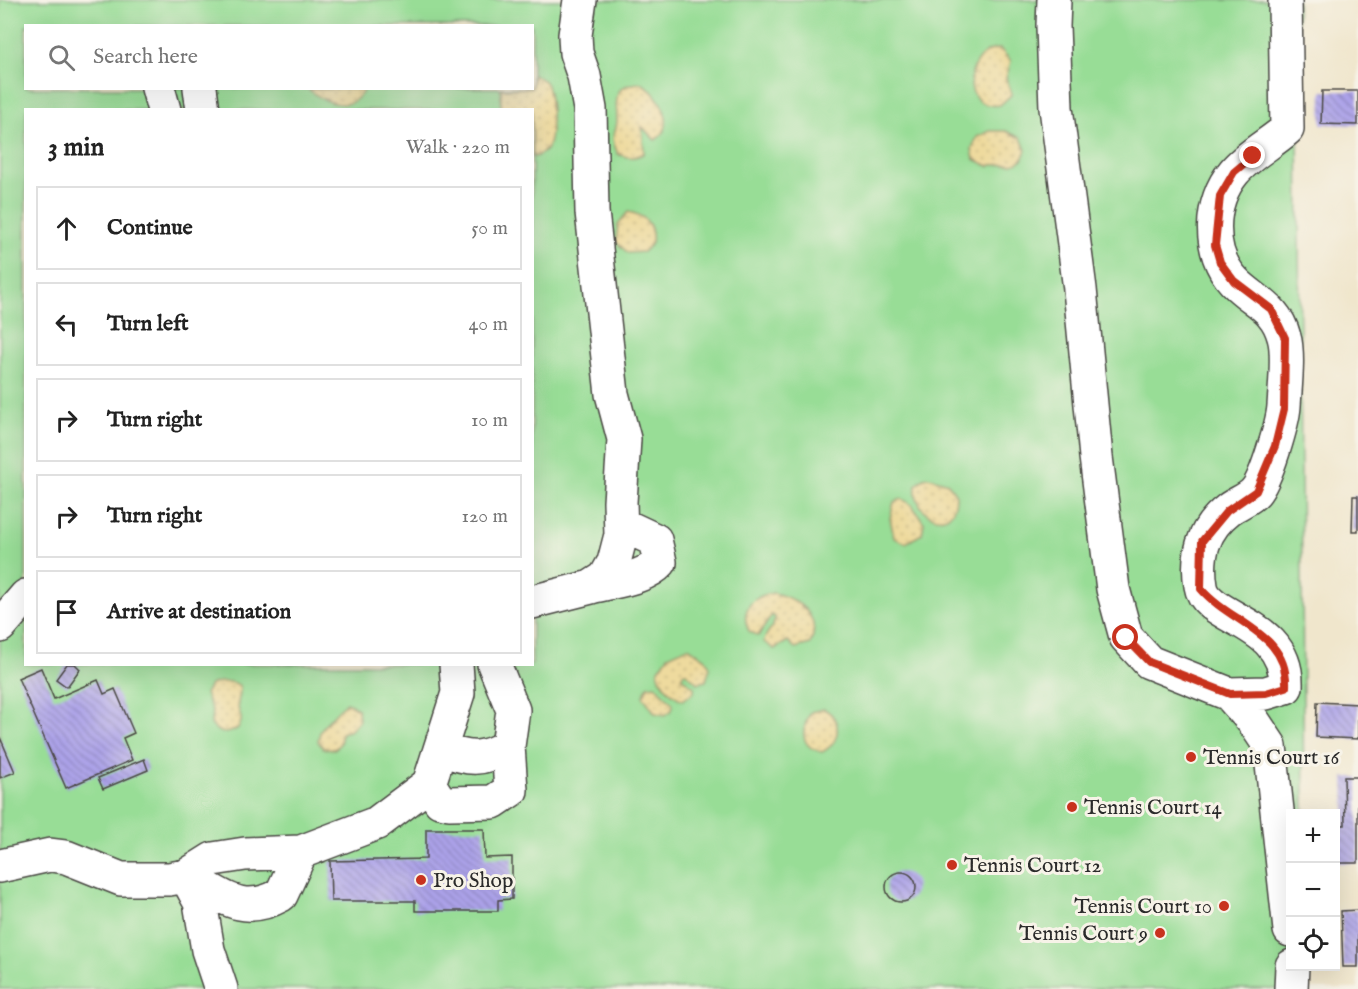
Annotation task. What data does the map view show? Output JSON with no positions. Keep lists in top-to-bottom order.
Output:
{
  "places": [
    "Tennis Court 16",
    "Tennis Court 14",
    "Tennis Court 12",
    "Pro Shop",
    "Tennis Court 10",
    "Tennis Court 9"
  ],
  "page": {
    "search": "Search here",
    "heading": ["3 min", "Walk · 220 m"],
    "list": [
      ["Continue", "50 m"],
      ["Turn left", "40 m"],
      ["Turn right", "10 m"],
      ["Turn right", "120 m"],
      "Arrive at destination"
    ],
    "map_buttons": ["+", "−"]
  }
}
